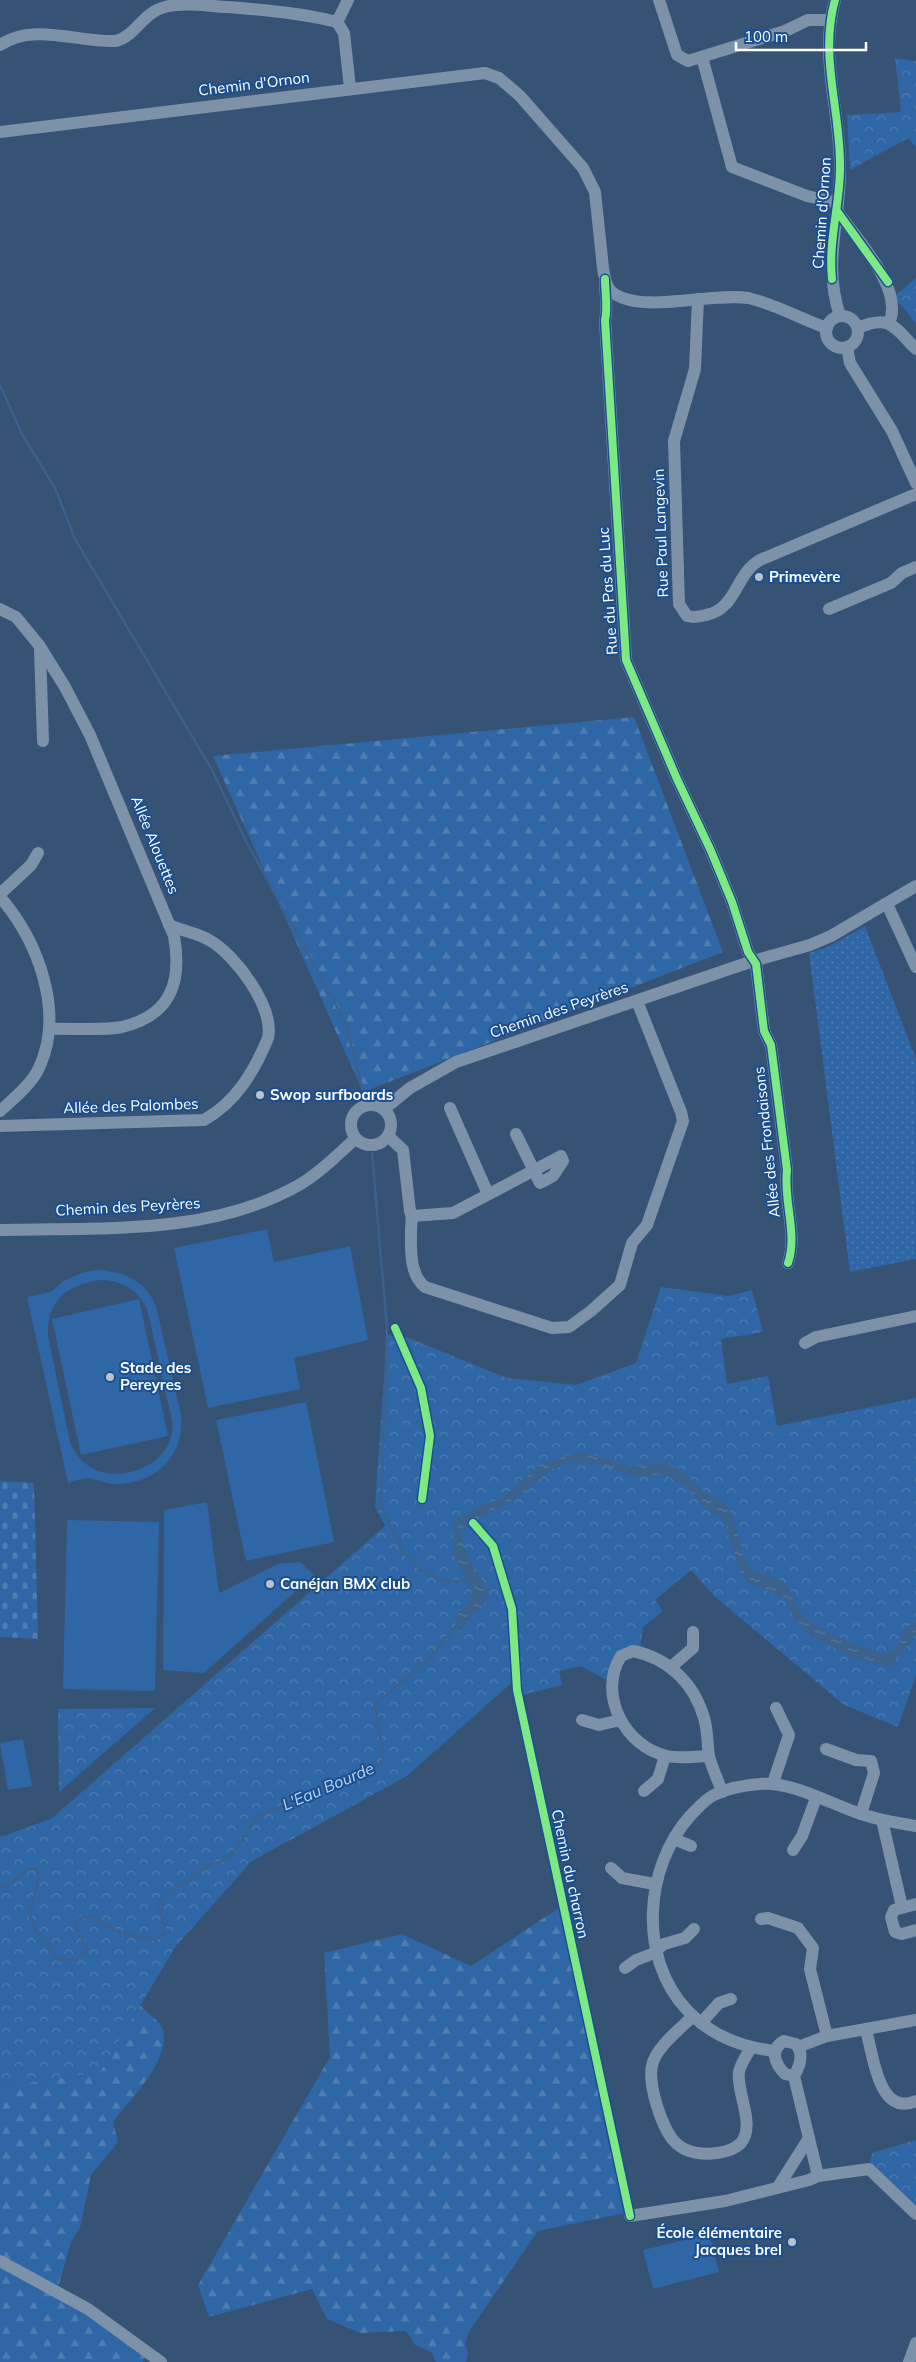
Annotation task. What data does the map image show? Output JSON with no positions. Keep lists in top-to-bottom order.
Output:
{
  "streets": {
    "street": [
      "Chemin d'Ornon",
      "Rue Paul Langevin",
      "Rue du Pas du Luc",
      "Allée Alouettes",
      "Chemin des Peyrères",
      "Allée des Palombes",
      "Allée des Frondaisons"
    ],
    "cycle path": ["Chemin du charron"]
  },
  "crossings": [
    ["Chemin d'Ornon", "Rue du Pas du Luc"],
    ["Rue du Pas du Luc", "Chemin des Peyrères"],
    ["Rue du Pas du Luc", "Allée des Frondaisons"],
    ["Allée Alouettes", "Allée des Palombes"],
    ["Chemin des Peyrères", "Allée des Frondaisons"]
  ],
  "water": ["L'Eau Bourde"],
  "places": [
    "Primevère",
    "Swop surfboards",
    "Stade des Pereyres",
    "Canéjan BMX club",
    "École élémentaire Jacques brel"
  ],
  "scale_bar": "100 m"
}
